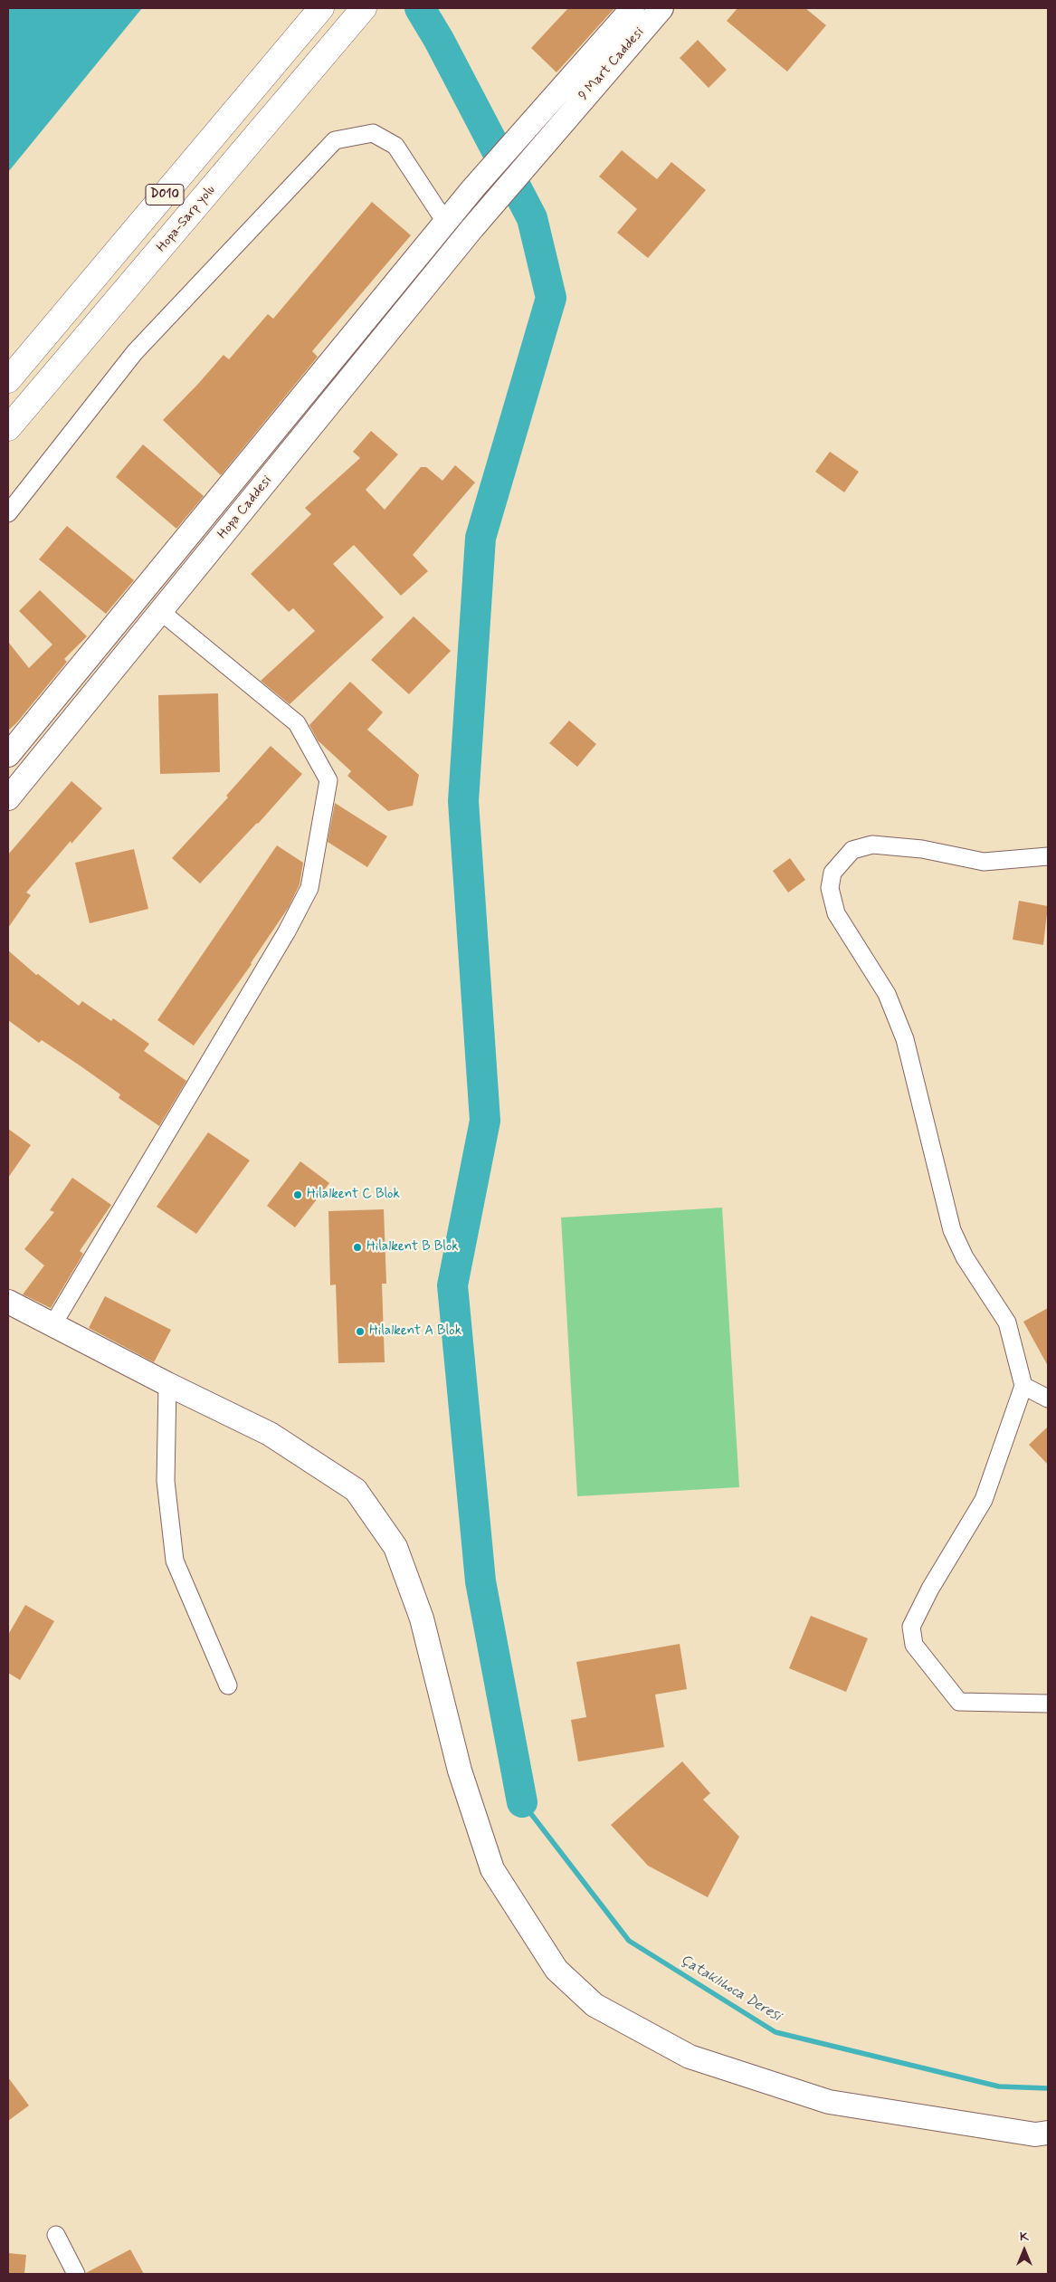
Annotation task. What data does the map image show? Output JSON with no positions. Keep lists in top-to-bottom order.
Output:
{
  "streets": {
    "highway": ["D010", "Hopa-Sarp yolu"],
    "main road": ["9 Mart Caddesi", "Hopa Caddesi"]
  },
  "crossings": [
    ["9 Mart Caddesi", "Hopa Caddesi"]
  ],
  "water": ["Çataklıhoca Deresi"],
  "places": ["Hilalkent C Blok", "Hilalkent B Blok", "Hilalkent A Blok"],
  "north": "top"
}
